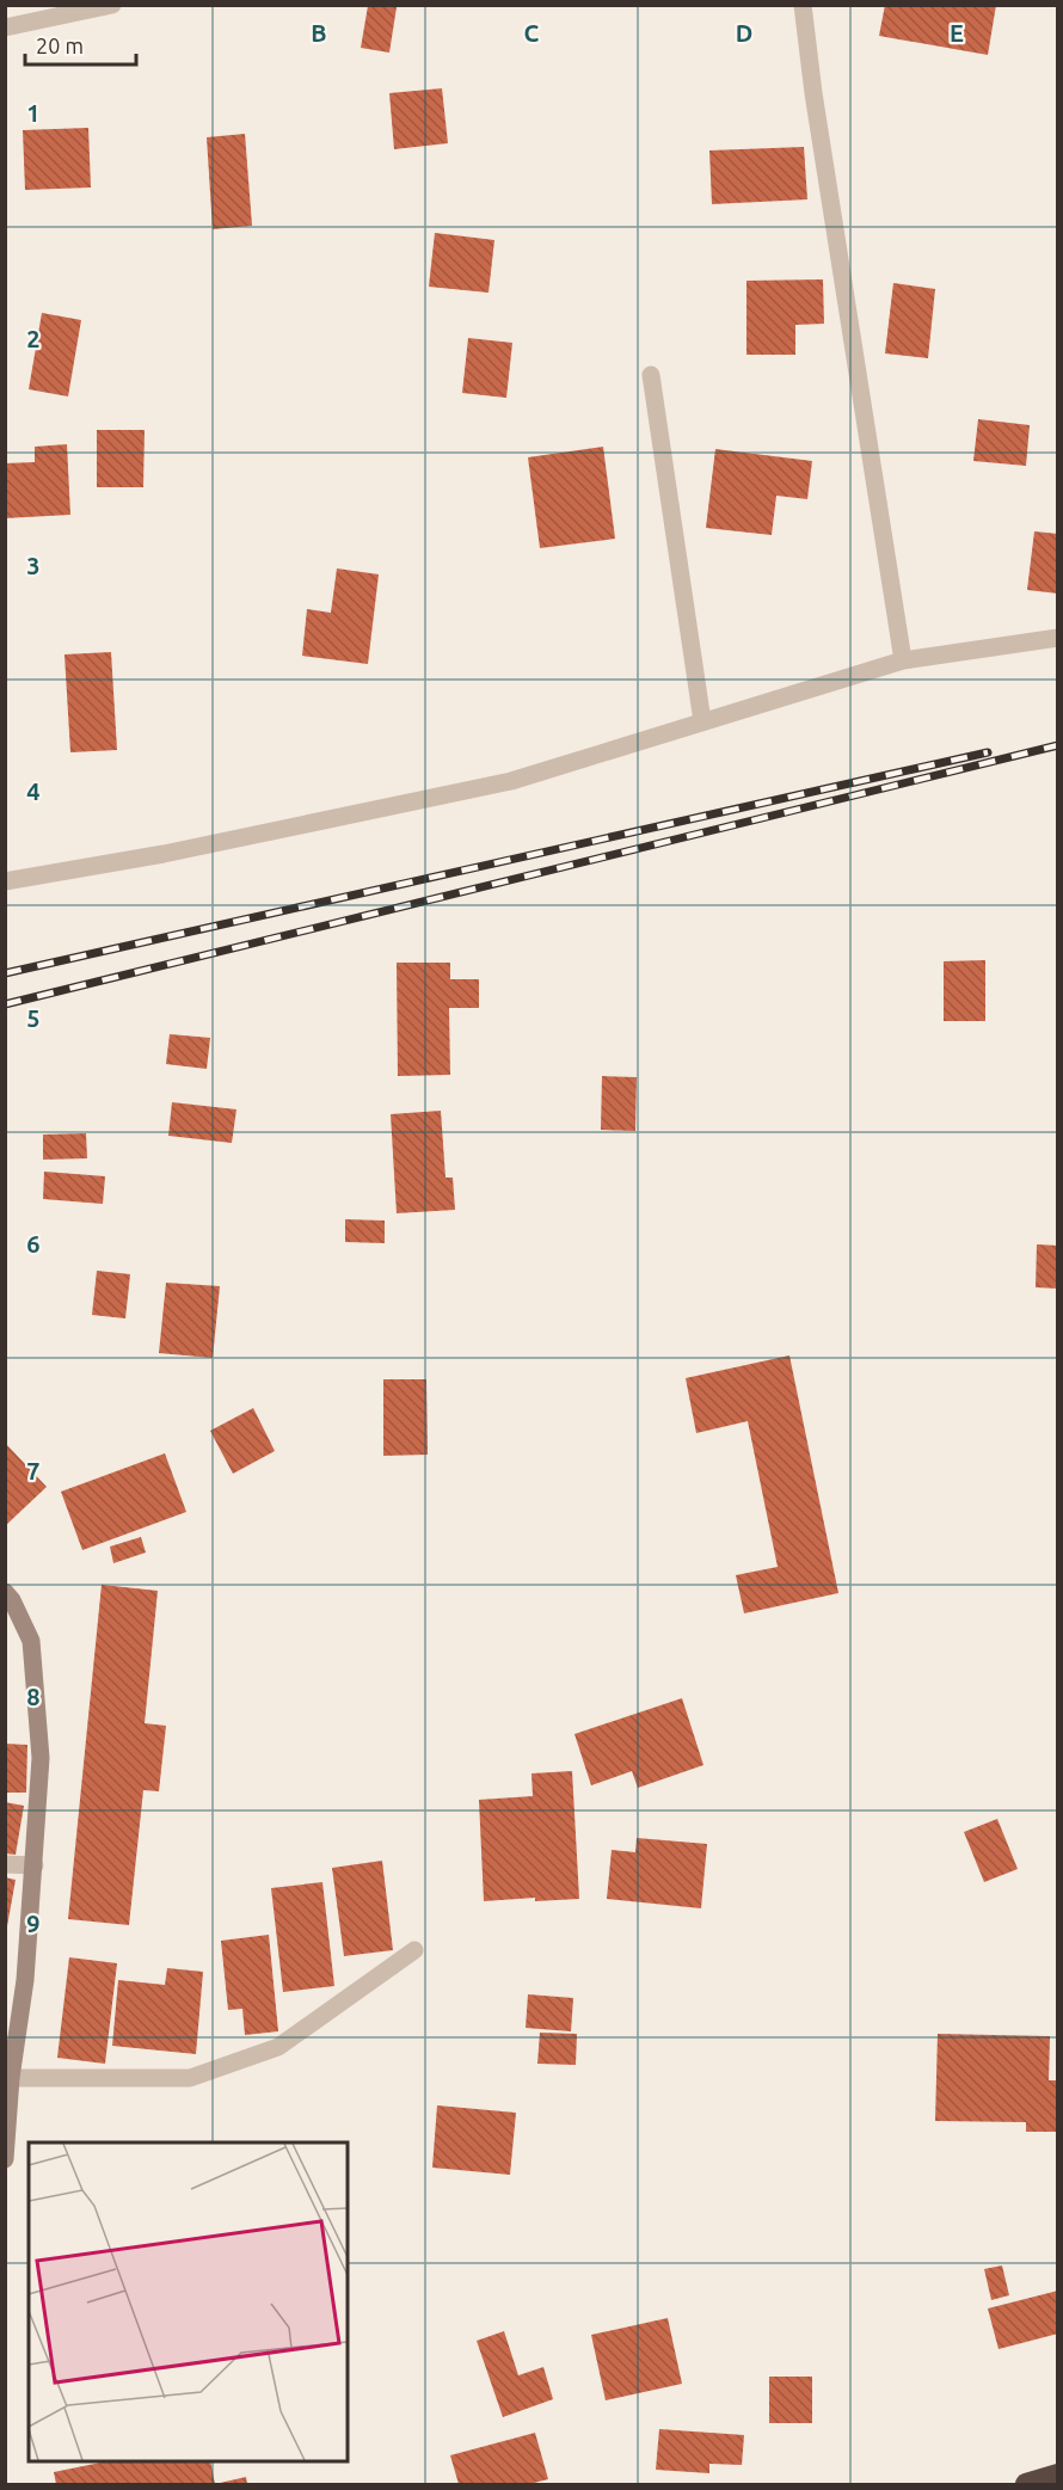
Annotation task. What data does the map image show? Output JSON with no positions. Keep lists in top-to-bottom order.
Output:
{
  "scale_bar": "20 m",
  "grid": {
    "columns": [
      "B",
      "C",
      "D",
      "E"
    ],
    "rows": [
      "1",
      "2",
      "3",
      "4",
      "5",
      "6",
      "7",
      "8",
      "9"
    ]
  }
}
